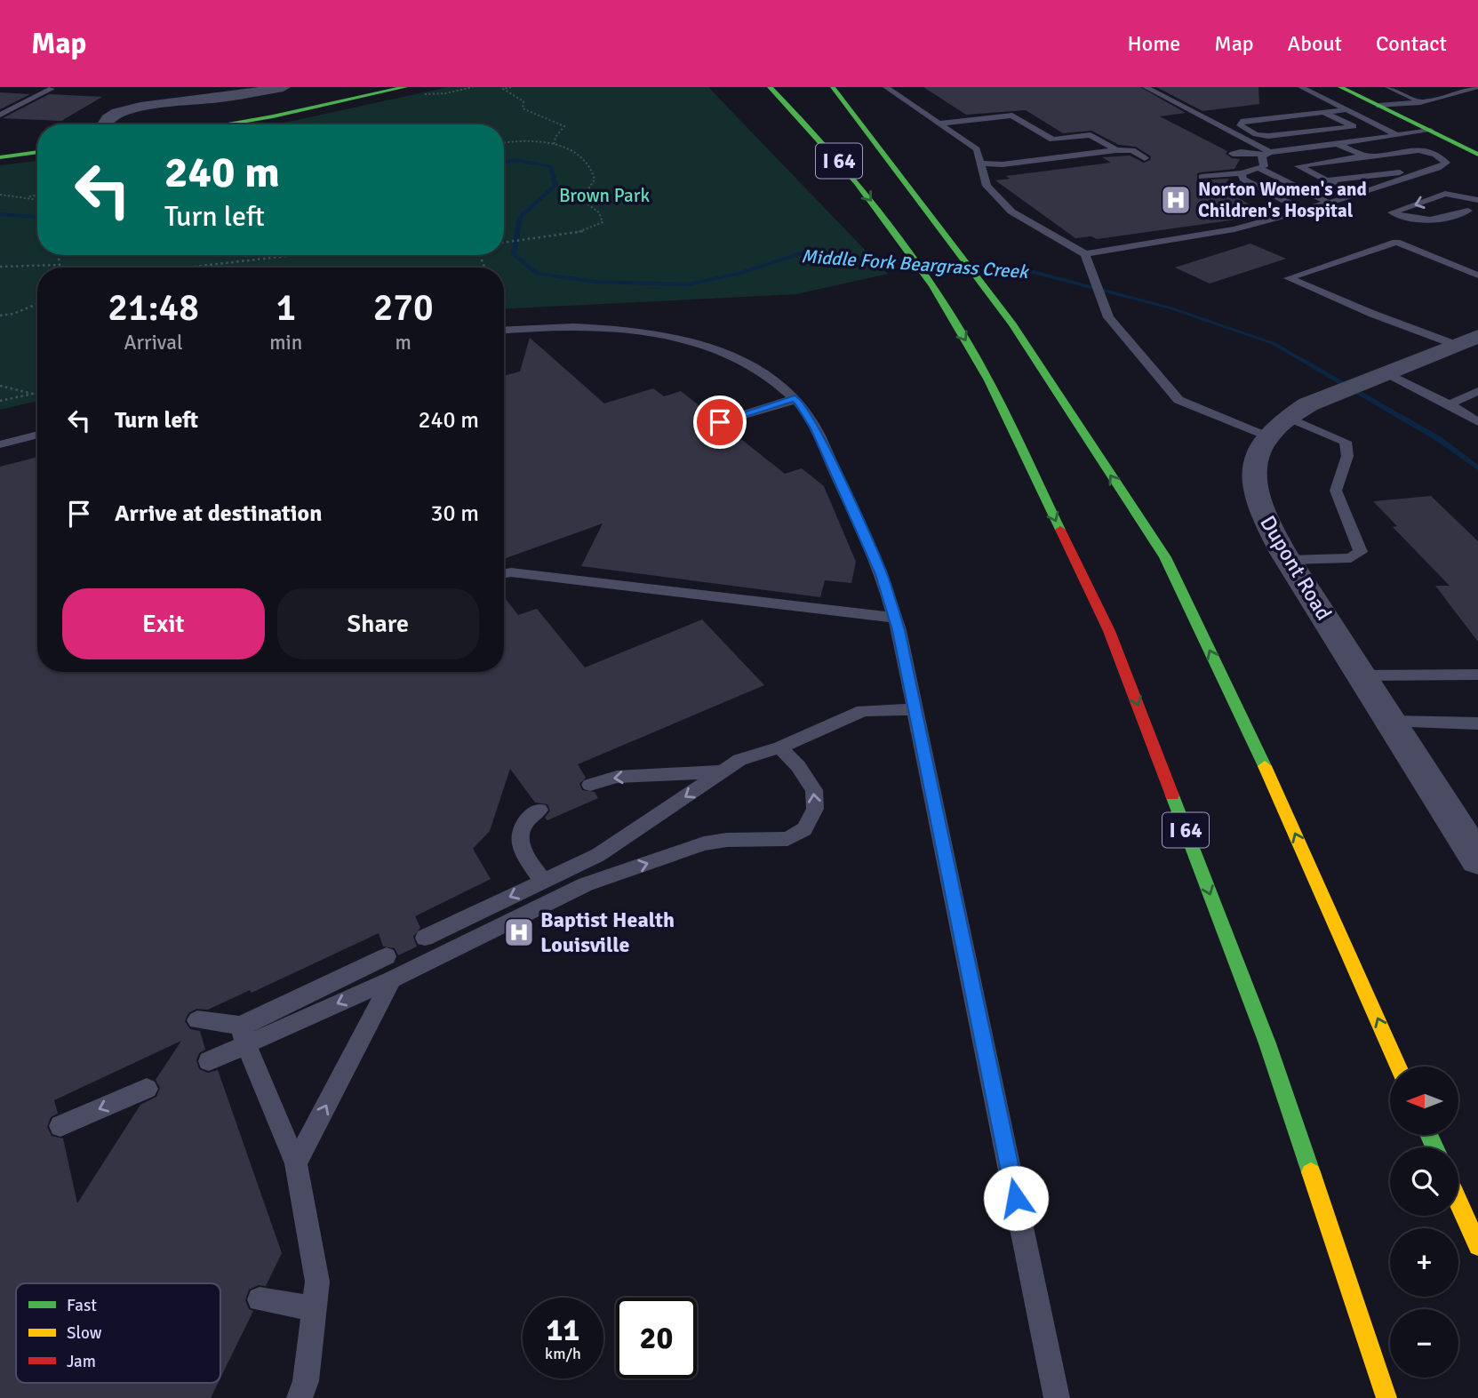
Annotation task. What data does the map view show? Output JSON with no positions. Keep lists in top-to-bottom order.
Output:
{
  "streets": {
    "main road": ["I 64"],
    "street": ["Dupont Road"]
  },
  "water": ["Middle Fork Beargrass Creek"],
  "parks": ["Brown Park"],
  "places": {
    "hospital": ["Norton Women's and Children's Hospital", "Baptist Health Louisville"]
  },
  "legend": ["Fast", "Slow", "Jam"],
  "north": "left",
  "page": {
    "header": "Map",
    "nav": [
      "Home",
      "Map",
      "About",
      "Contact"
    ],
    "turn": ["240 m", "Turn left"],
    "eta": [
      "21:48",
      "Arrival",
      "1",
      "min",
      "270",
      "m"
    ],
    "list": [
      {
        "name": "Turn left",
        "value": "240 m"
      },
      {
        "name": "Arrive at destination",
        "value": "30 m"
      }
    ],
    "buttons": ["Exit", "Share"],
    "map_buttons": ["+", "−"],
    "speed": "11 km/h",
    "limit": "20"
  }
}
